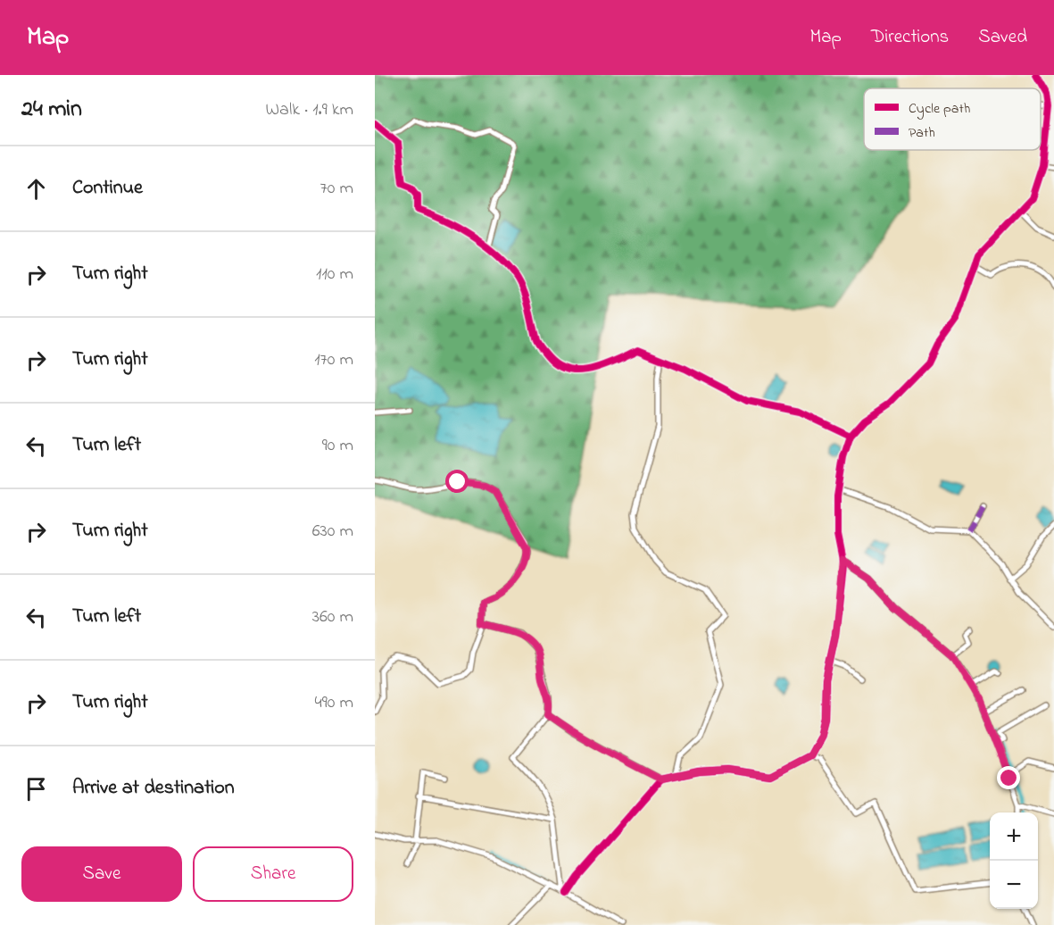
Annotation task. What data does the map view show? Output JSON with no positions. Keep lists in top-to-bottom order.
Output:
{
  "legend": ["Cycle path", "Path"],
  "page": {
    "header": "Map",
    "nav": ["Map", "Directions", "Saved"],
    "heading": ["24 min", "Walk · 1.9 km"],
    "list": [
      ["Continue", "70 m"],
      ["Turn right", "110 m"],
      ["Turn right", "170 m"],
      ["Turn left", "90 m"],
      ["Turn right", "630 m"],
      ["Turn left", "360 m"],
      ["Turn right", "490 m"],
      "Arrive at destination"
    ],
    "map_buttons": ["+", "−"],
    "buttons": ["Save", "Share"]
  }
}
